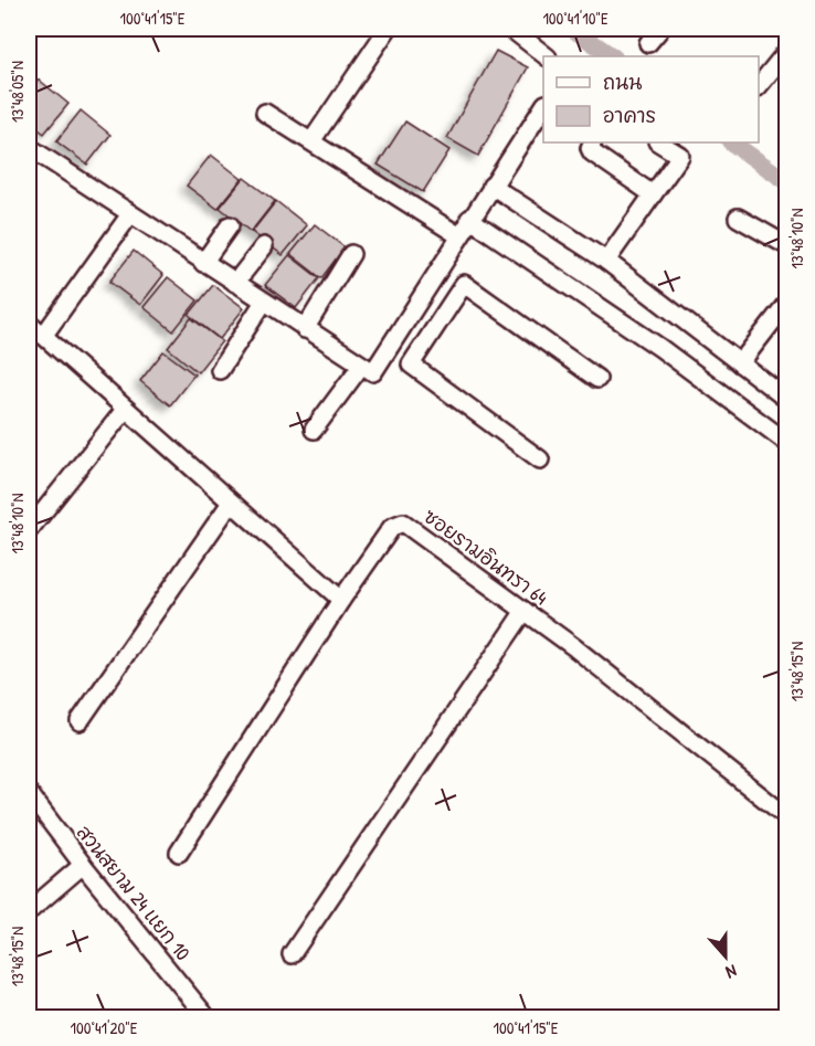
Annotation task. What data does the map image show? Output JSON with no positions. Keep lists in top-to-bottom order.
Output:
{
  "streets": {
    "street": ["ซอยรามอินทรา 64", "สวนสยาม 24 แยก 10"]
  },
  "legend": ["ถนน", "อาคาร"],
  "north": "bottom",
  "coordinates": [
    "100°41'15\"E",
    "100°41'10\"E",
    "13°48'05\"N",
    "13°48'10\"N",
    "13°48'15\"N",
    "100°41'20\"E"
  ]
}
